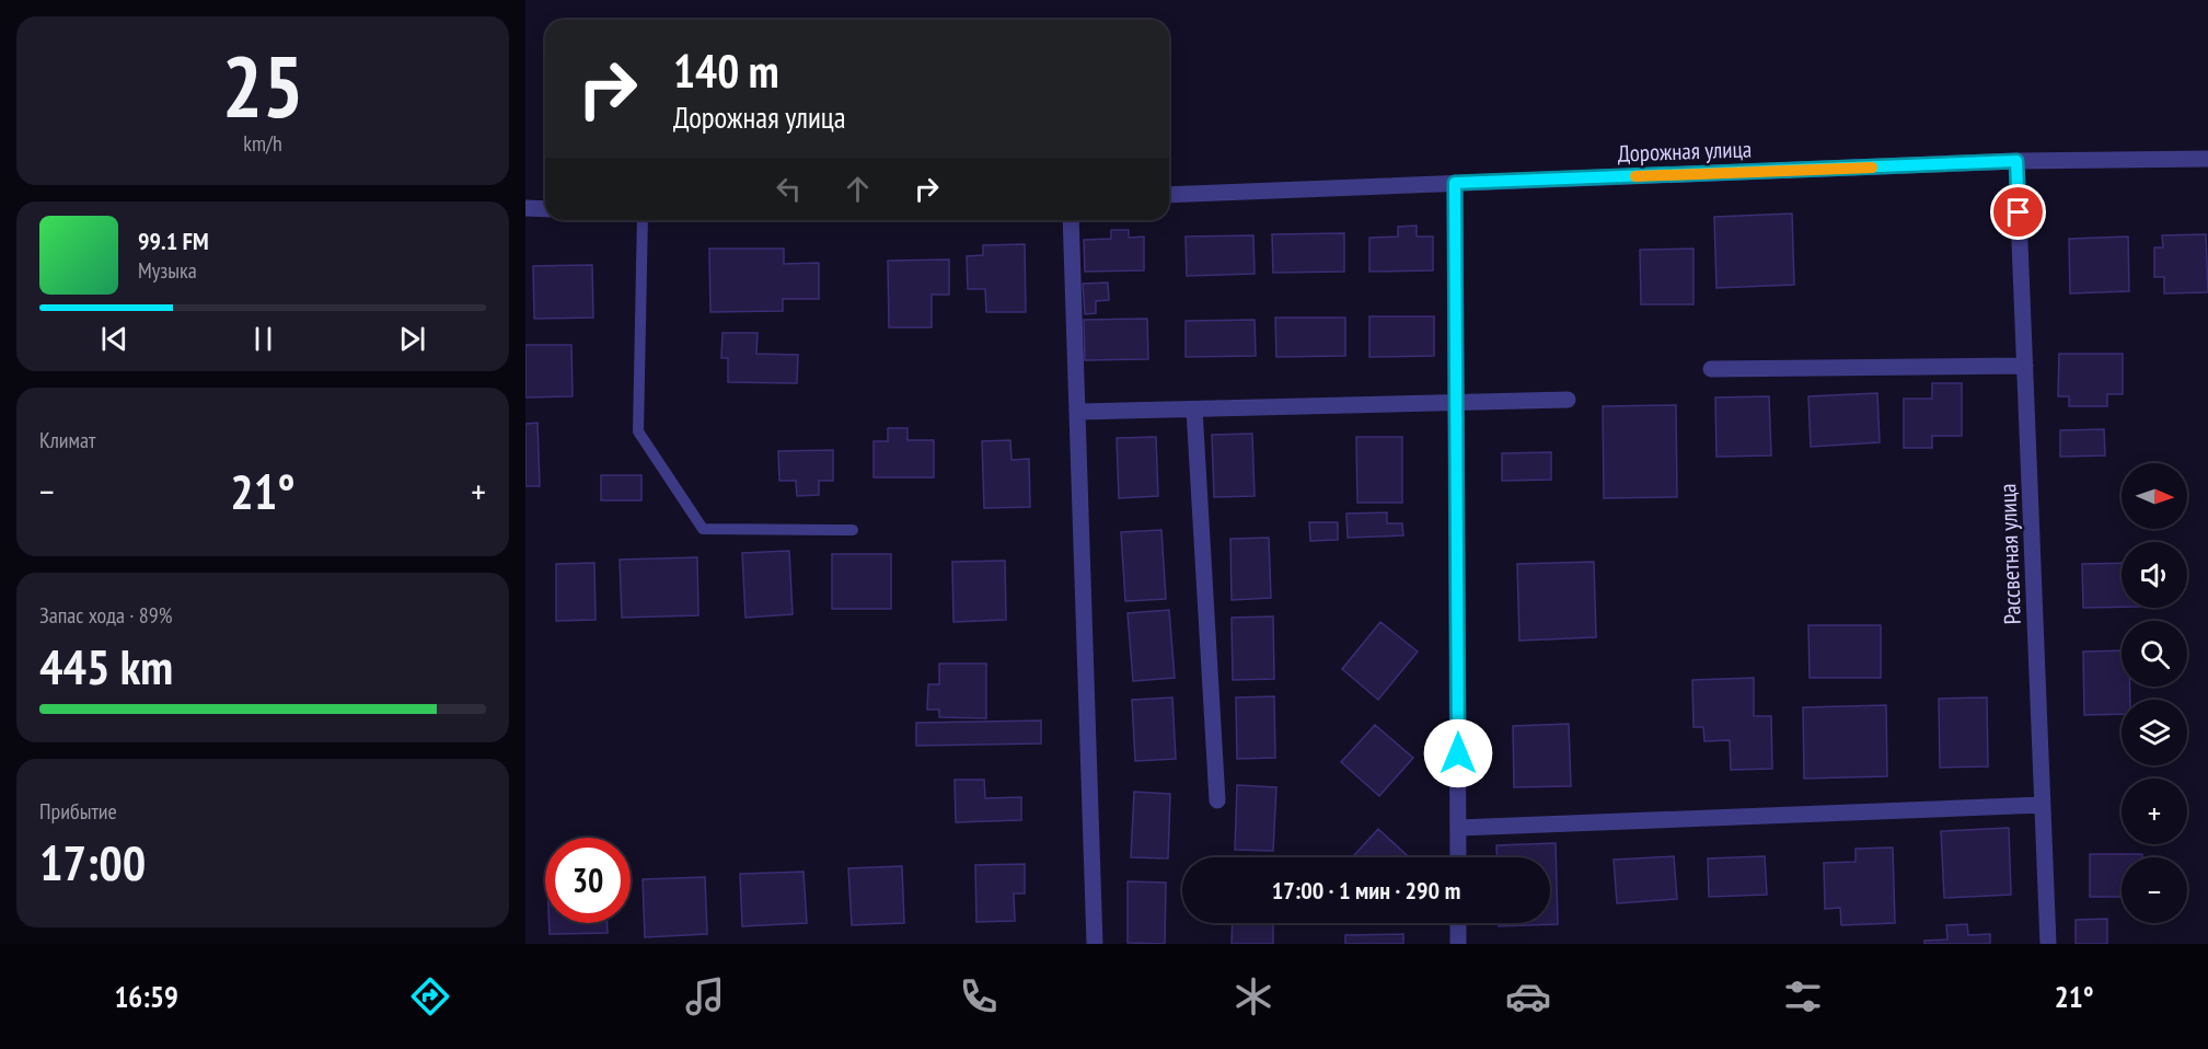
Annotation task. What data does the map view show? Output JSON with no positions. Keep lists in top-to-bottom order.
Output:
{
  "streets": {
    "street": ["Дорожная улица", "Рассветная улица"]
  },
  "crossings": [
    ["Дорожная улица", "Рассветная улица"]
  ],
  "north": "right",
  "page": {
    "tile": [
      ["25", "km/h"],
      "Климат",
      ["Запас хода · 89%", "445 km"],
      ["Прибытие", "17:00"]
    ],
    "turn": ["140 m", "Дорожная улица"],
    "song": ["99.1 FM", "Музыка"],
    "map_buttons": ["+", "−"],
    "heat": ["−", "21°", "+"],
    "limit": "30",
    "trip": "17:00 · 1 мин · 290 m",
    "tabs": ["16:59", "21°"]
  }
}
